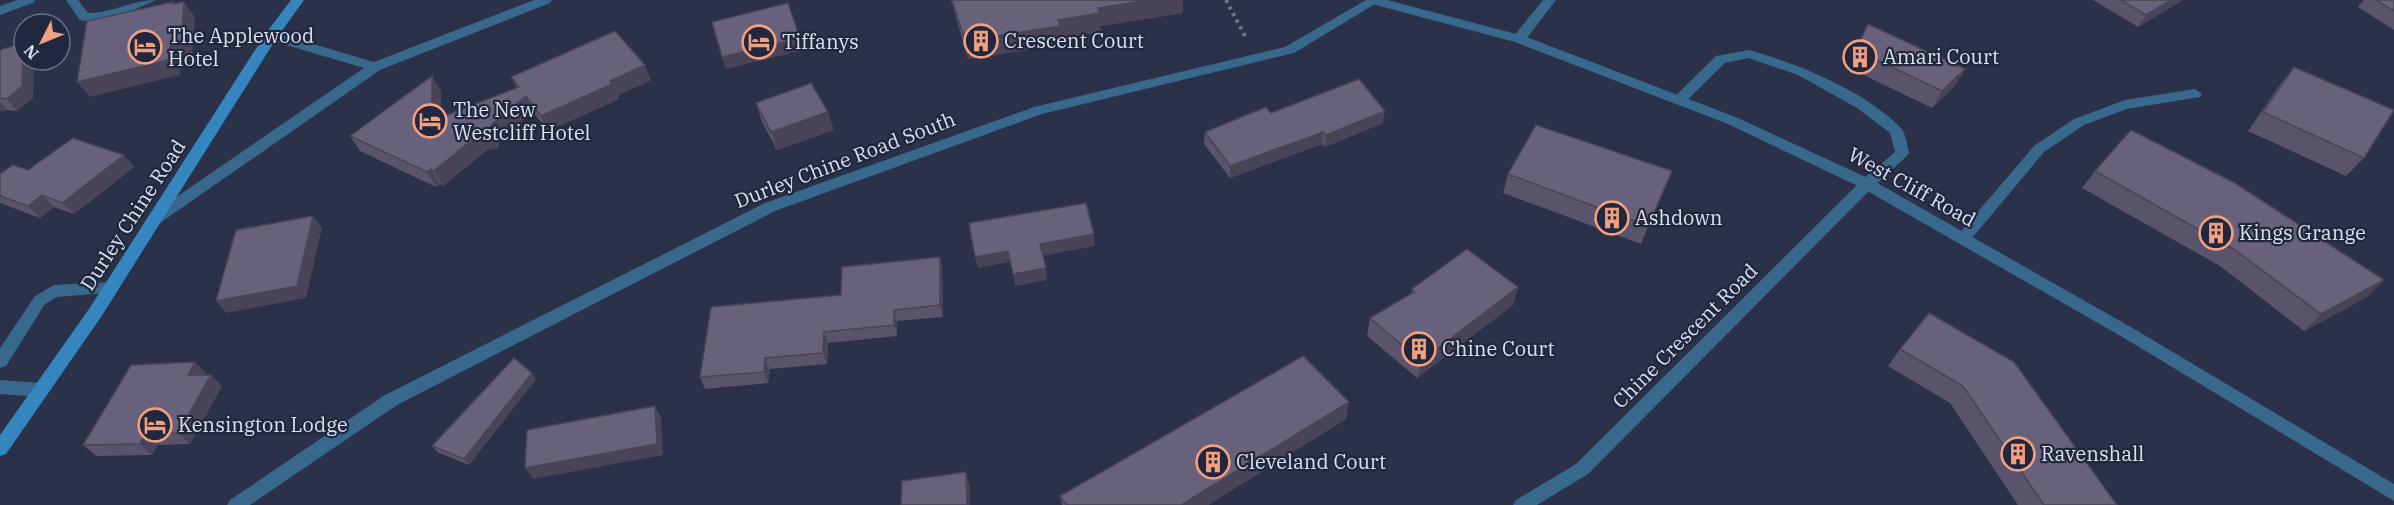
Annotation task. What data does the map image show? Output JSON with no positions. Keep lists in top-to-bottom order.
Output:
{
  "streets": {
    "main road": ["Durley Chine Road"],
    "street": ["Durley Chine Road South", "West Cliff Road", "Chine Crescent Road"]
  },
  "crossings": [
    ["Durley Chine Road South", "West Cliff Road"],
    ["West Cliff Road", "Chine Crescent Road"]
  ],
  "places": {
    "building": [
      "Crescent Court",
      "Amari Court",
      "Ashdown",
      "Kings Grange",
      "Chine Court",
      "Ravenshall",
      "Cleveland Court"
    ],
    "hotel": [
      "Tiffanys",
      "The Applewood Hotel",
      "The New Westcliff Hotel",
      "Kensington Lodge"
    ]
  },
  "north": "bottom left"
}
